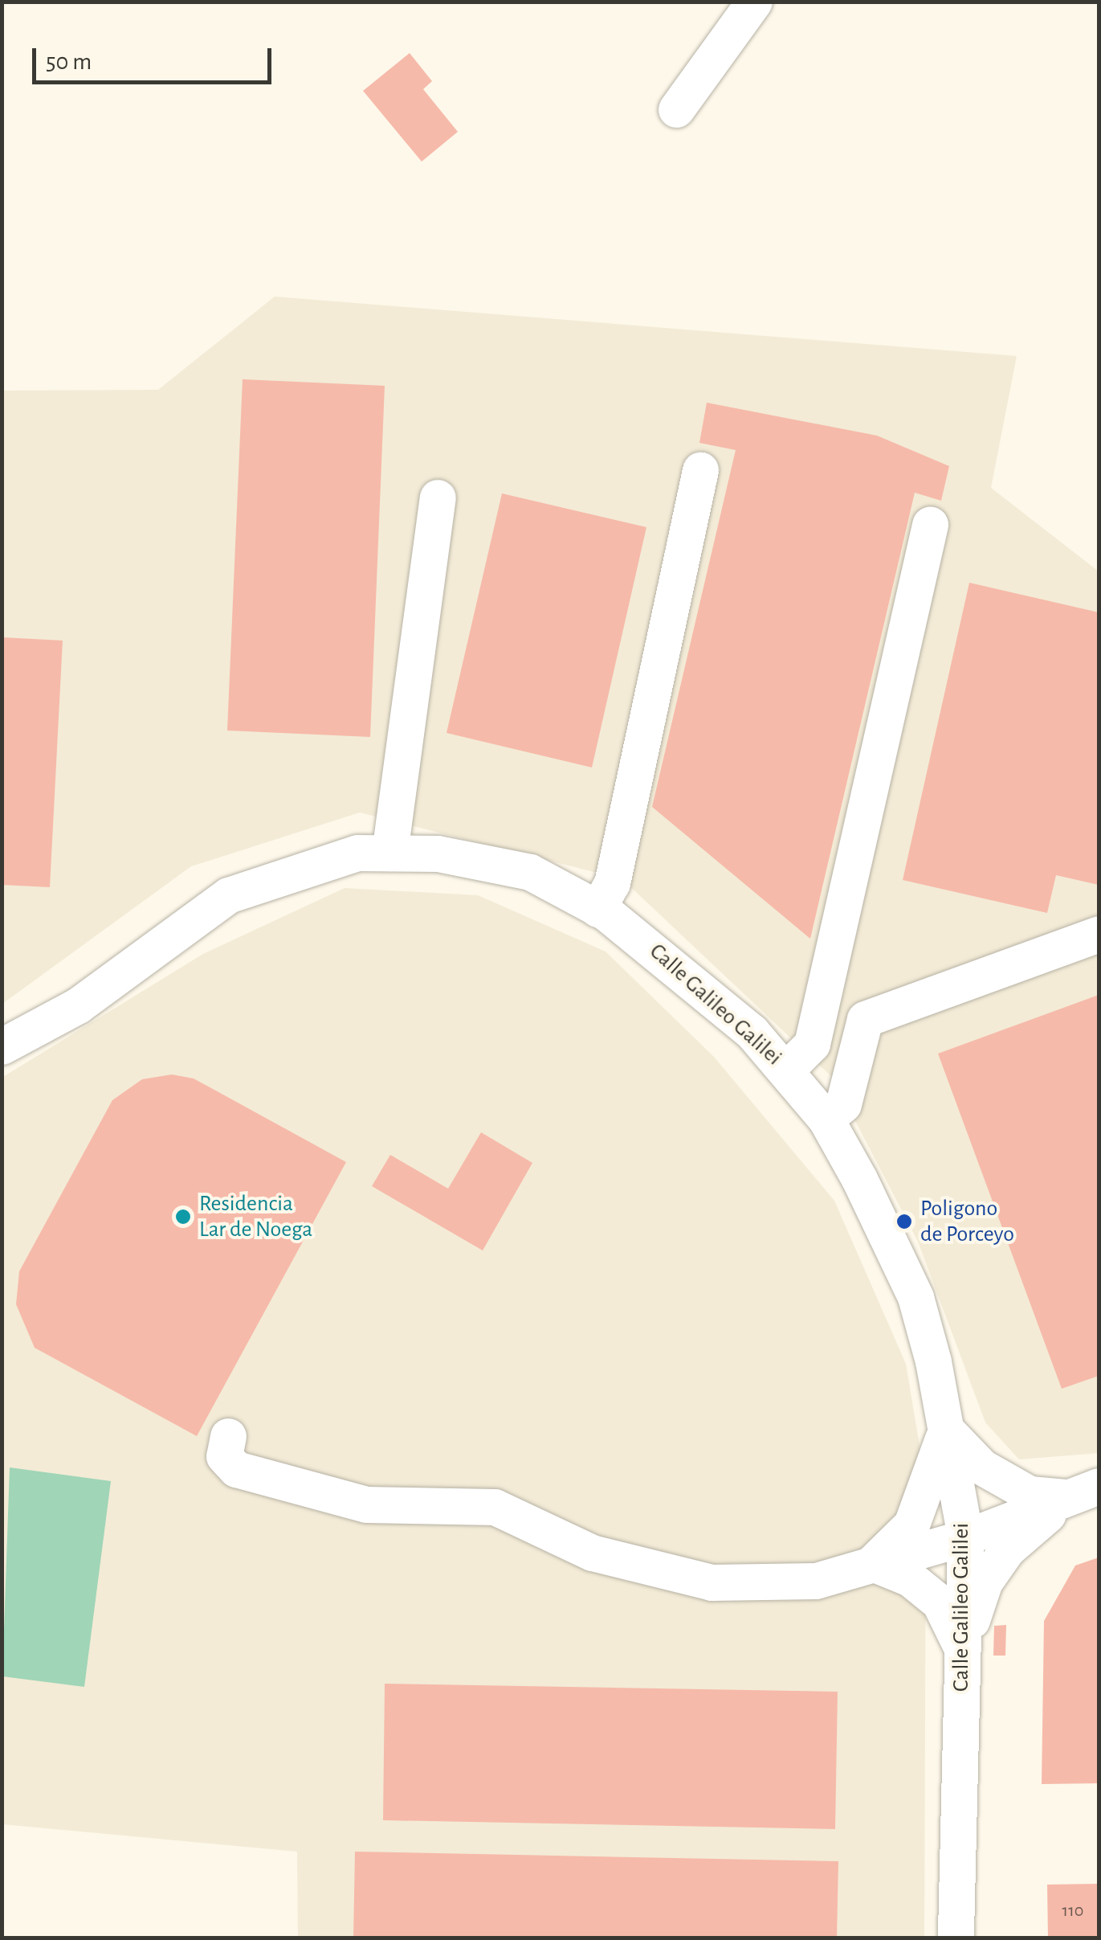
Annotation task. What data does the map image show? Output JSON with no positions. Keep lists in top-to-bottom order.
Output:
{
  "streets": {
    "street": ["Calle Galileo Galilei"]
  },
  "places": ["Residencia Lar de Noega", "Poligono de Porceyo"],
  "house_numbers": ["110"],
  "scale_bar": "50 m"
}
